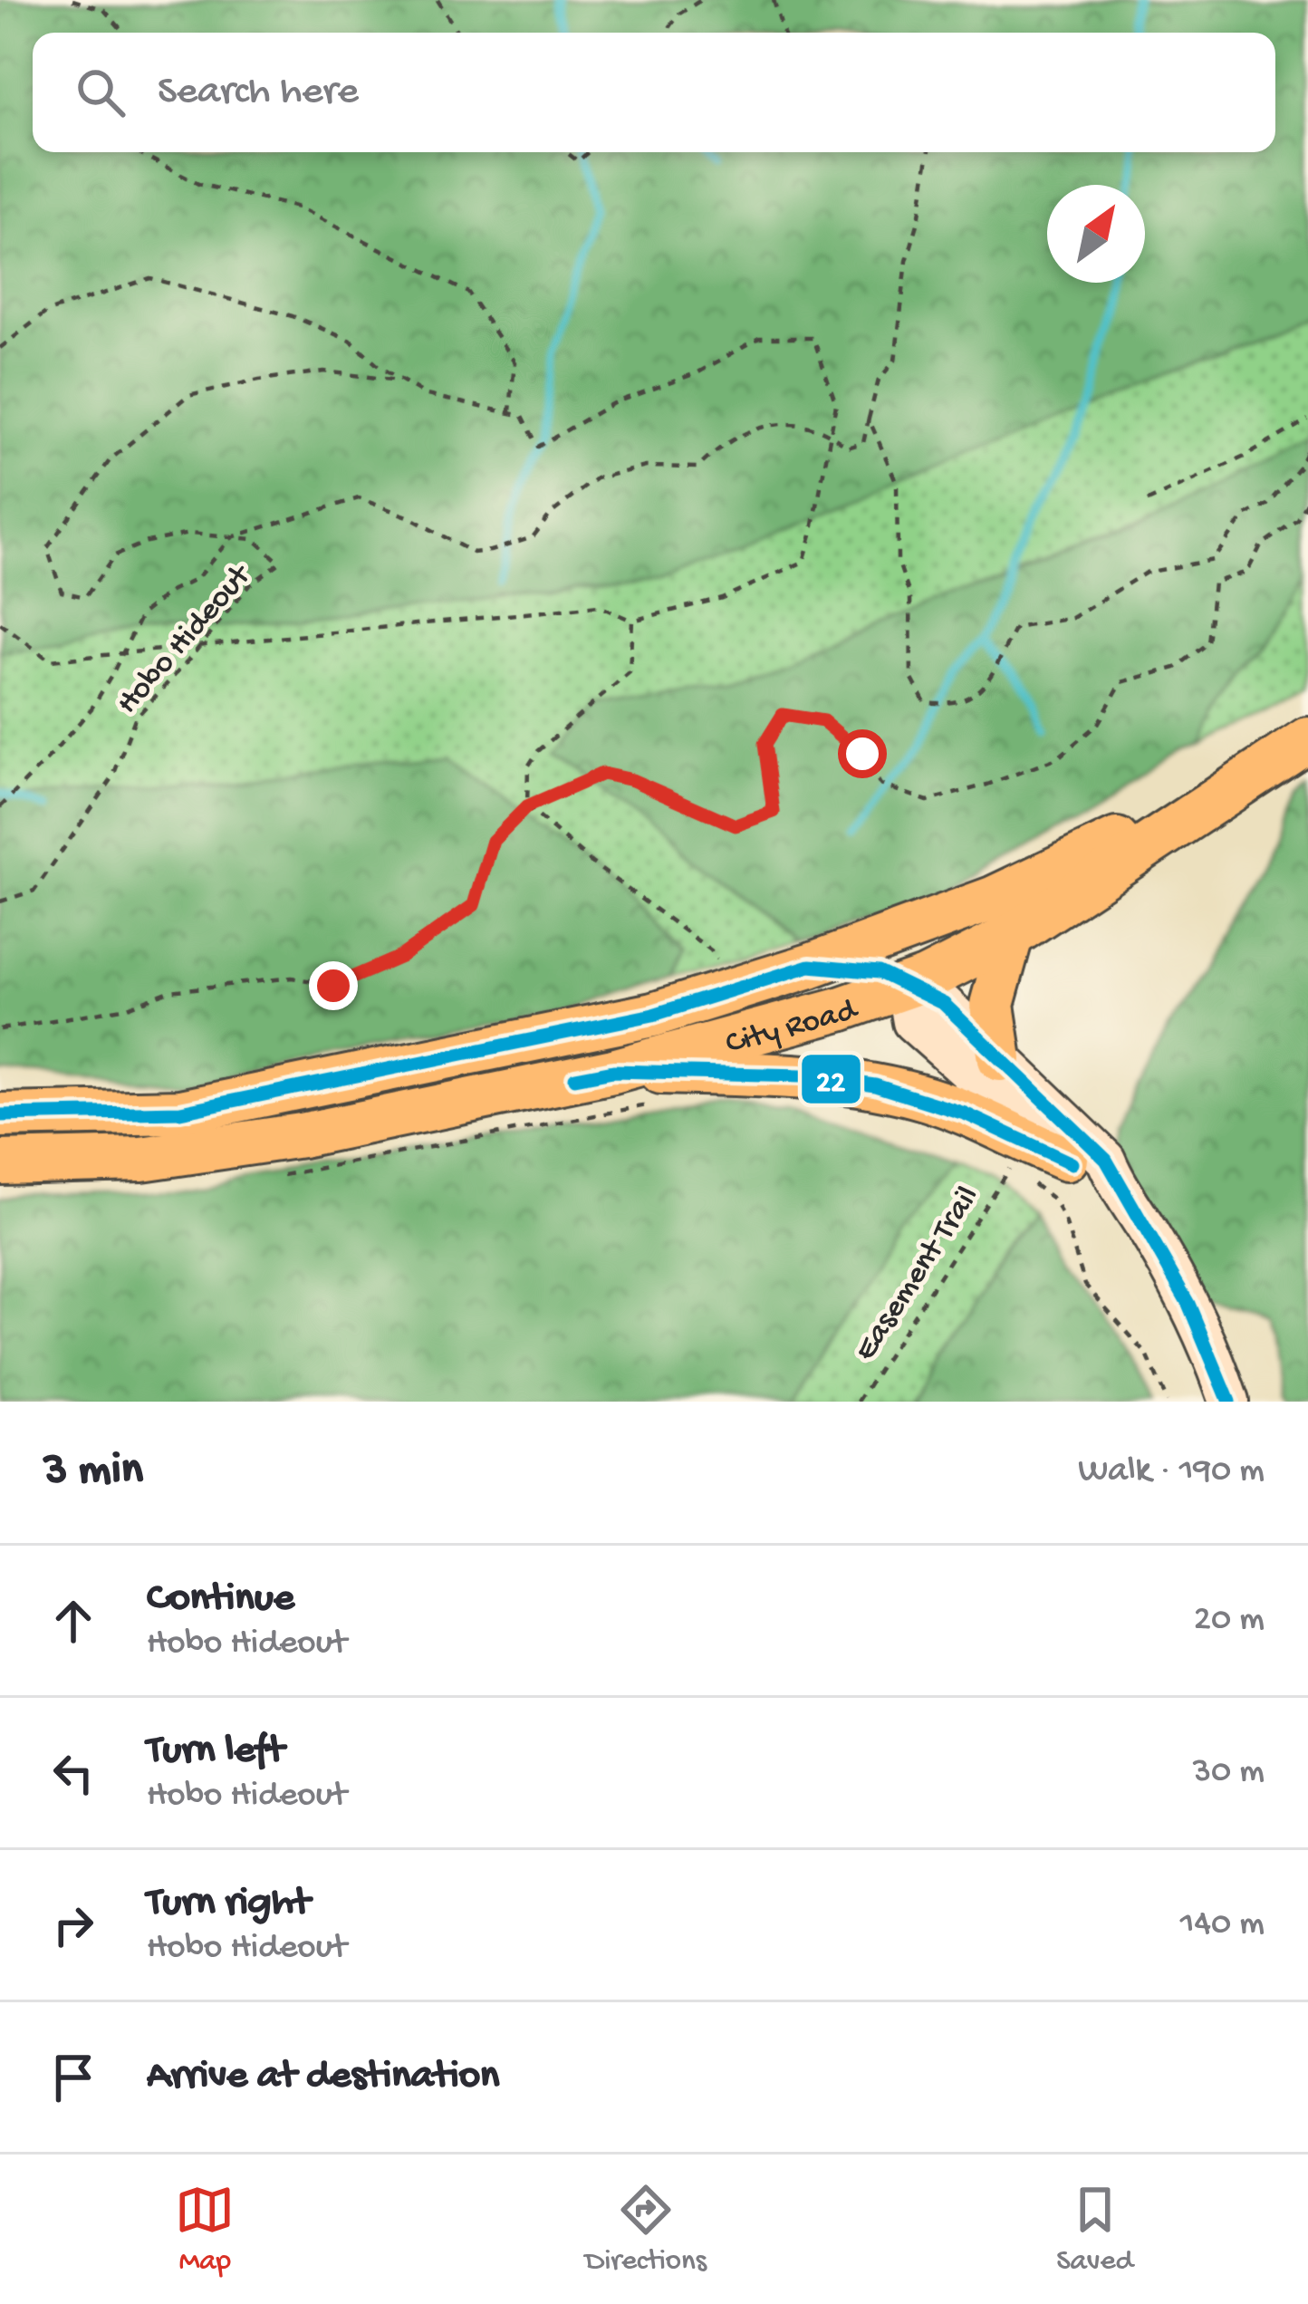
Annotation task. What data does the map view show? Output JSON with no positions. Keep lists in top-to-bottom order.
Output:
{
  "streets": {
    "highway": ["City Road"],
    "path": ["Hobo Hideout", "Easement Trail"]
  },
  "lines": ["transit line 22"],
  "north": "top right",
  "page": {
    "search": "Search here",
    "heading": ["3 min", "Walk · 190 m"],
    "list": [
      ["Continue", "Hobo Hideout", "20 m"],
      ["Turn left", "Hobo Hideout", "30 m"],
      ["Turn right", "Hobo Hideout", "140 m"],
      "Arrive at destination"
    ],
    "nav": ["Map", "Directions", "Saved"]
  }
}
